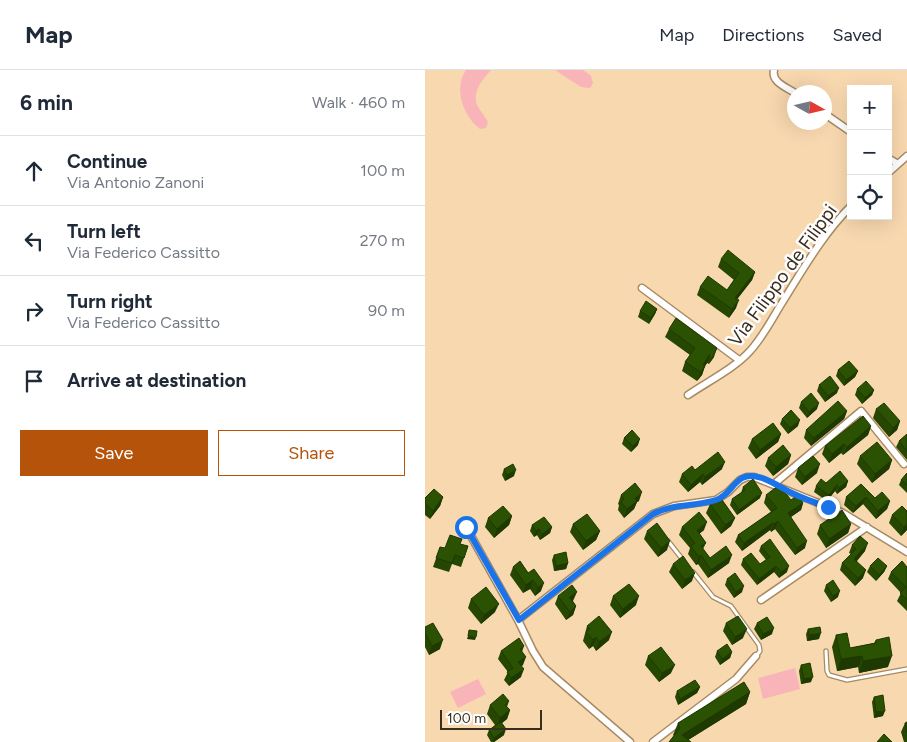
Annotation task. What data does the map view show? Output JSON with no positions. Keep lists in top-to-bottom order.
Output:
{
  "streets": {
    "street": ["Via Filippo de Filippi"]
  },
  "scale_bar": "100 m",
  "north": "right",
  "page": {
    "header": "Map",
    "nav": ["Map", "Directions", "Saved"],
    "heading": ["6 min", "Walk · 460 m"],
    "map_buttons": ["+", "−"],
    "list": [
      ["Continue", "Via Antonio Zanoni", "100 m"],
      ["Turn left", "Via Federico Cassitto", "270 m"],
      ["Turn right", "Via Federico Cassitto", "90 m"],
      "Arrive at destination"
    ],
    "buttons": ["Save", "Share"],
    "scale": "100 m"
  }
}
